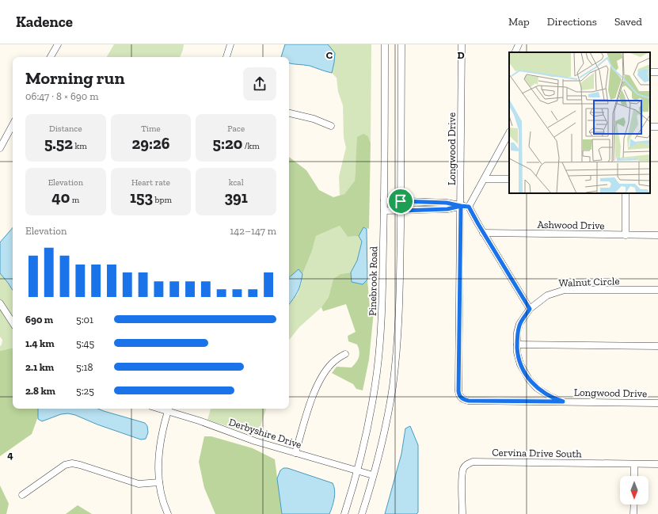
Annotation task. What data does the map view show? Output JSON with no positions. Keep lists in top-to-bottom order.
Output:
{
  "streets": {
    "street": [
      "Longwood Drive",
      "Ashwood Drive",
      "Pinebrook Road",
      "Walnut Circle",
      "Derbyshire Drive",
      "Cervina Drive South"
    ]
  },
  "crossings": [
    ["Longwood Drive", "Walnut Circle"],
    ["Pinebrook Road", "Derbyshire Drive"]
  ],
  "north": "bottom",
  "page": {
    "header": "Kadence",
    "nav": ["Map", "Directions", "Saved"],
    "heading": ["Morning run", "06:47 · 8 × 690 m"],
    "stats": [
      ["Distance", "5.52 km"],
      ["Time", "29:26"],
      ["Pace", "5:20 /km"],
      ["Elevation", "40 m"],
      ["Heart rate", "153 bpm"],
      ["kcal", "391"]
    ],
    "chart": ["Elevation", "142–147 m"],
    "list": [
      {
        "name": "690 m",
        "note": "5:01"
      },
      {
        "name": "1.4 km",
        "note": "5:45"
      },
      {
        "name": "2.1 km",
        "note": "5:18"
      },
      {
        "name": "2.8 km",
        "note": "5:25"
      }
    ]
  },
  "grid": {
    "columns": ["C", "D"],
    "rows": ["4"]
  }
}
